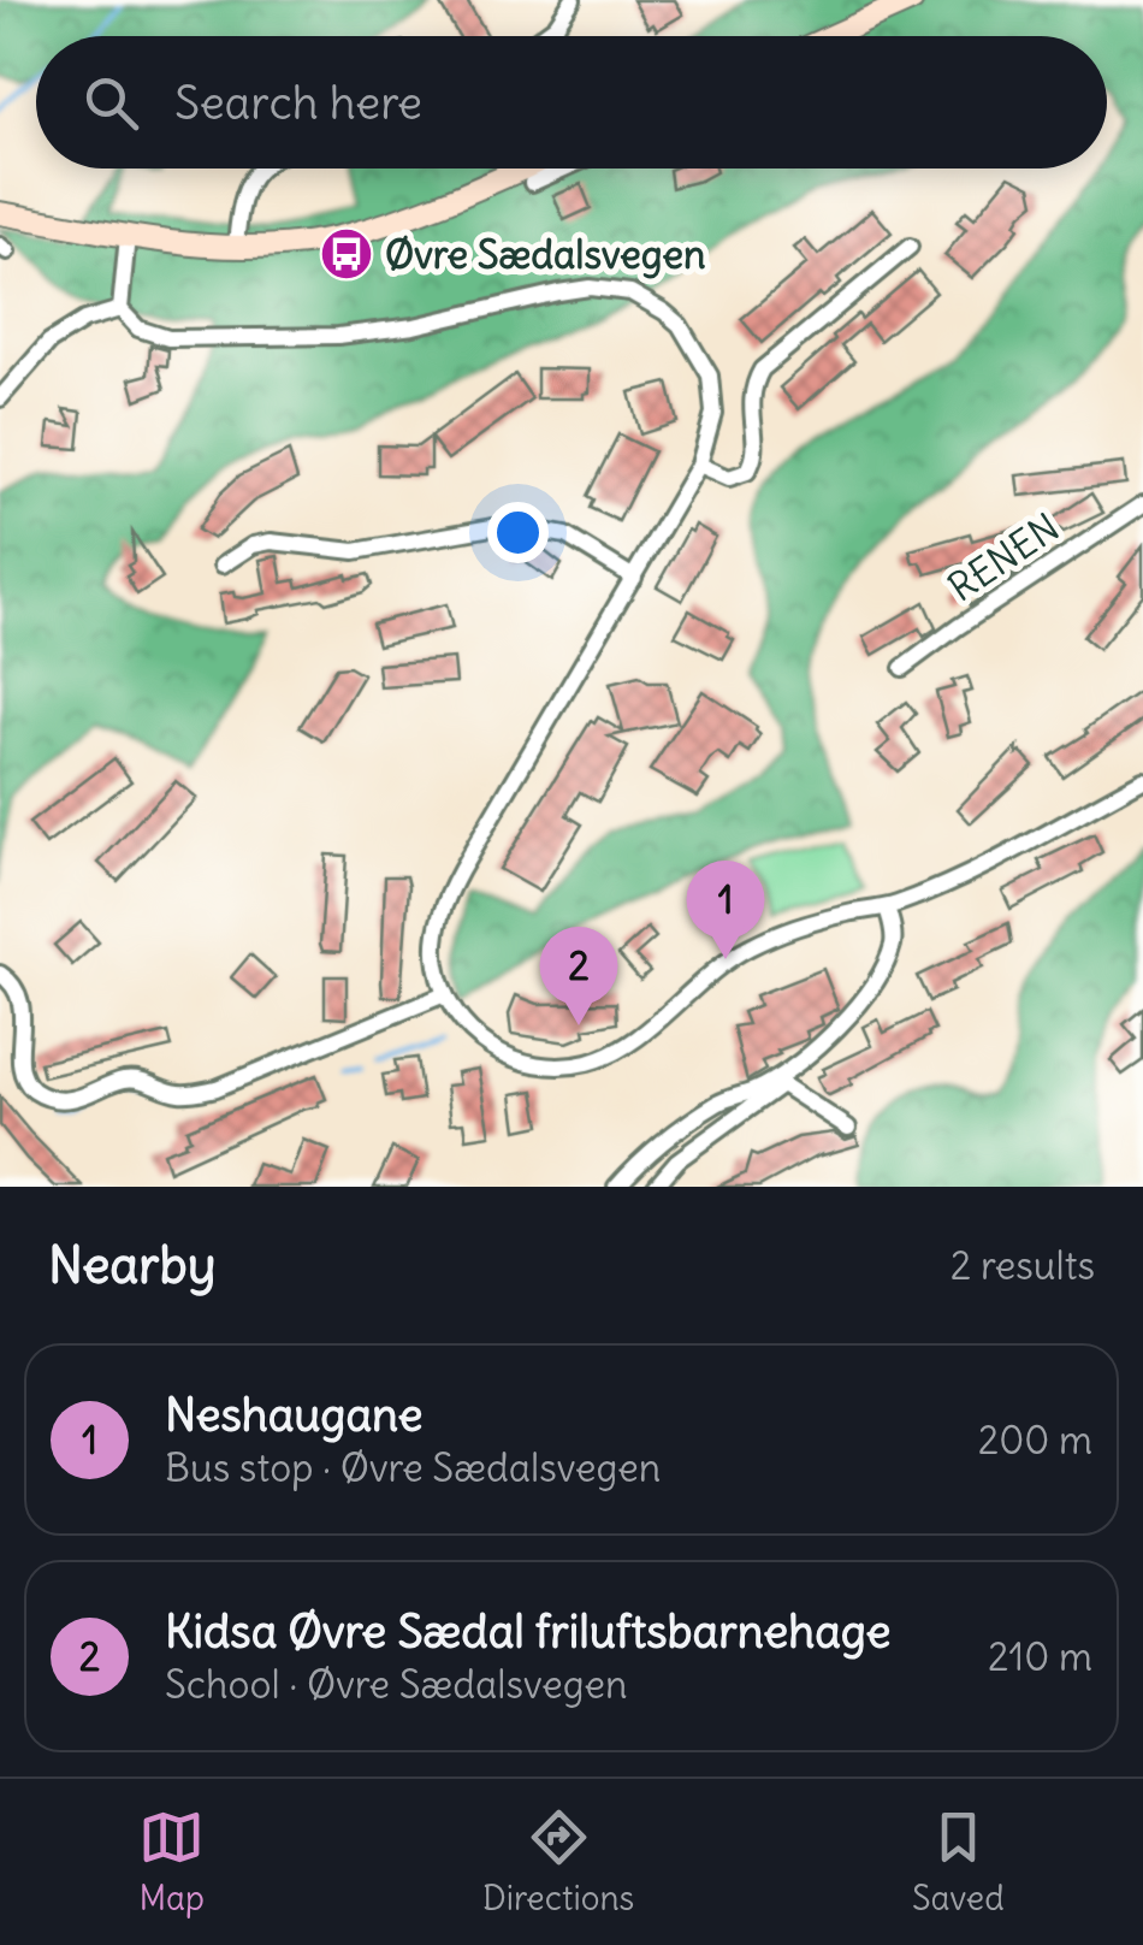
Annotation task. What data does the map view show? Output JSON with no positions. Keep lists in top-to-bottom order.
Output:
{
  "streets": {
    "street": ["RENEN"]
  },
  "places": {
    "bus stop": ["Øvre Sædalsvegen"]
  },
  "page": {
    "search": "Search here",
    "pins": ["1", "2"],
    "heading": ["Nearby", "2 results"],
    "list": [
      {
        "mark": "1",
        "name": "Neshaugane",
        "note": "Bus stop · Øvre Sædalsvegen",
        "value": "200 m"
      },
      {
        "mark": "2",
        "name": "Kidsa Øvre Sædal friluftsbarnehage",
        "note": "School · Øvre Sædalsvegen",
        "value": "210 m"
      }
    ],
    "nav": ["Map", "Directions", "Saved"]
  }
}
